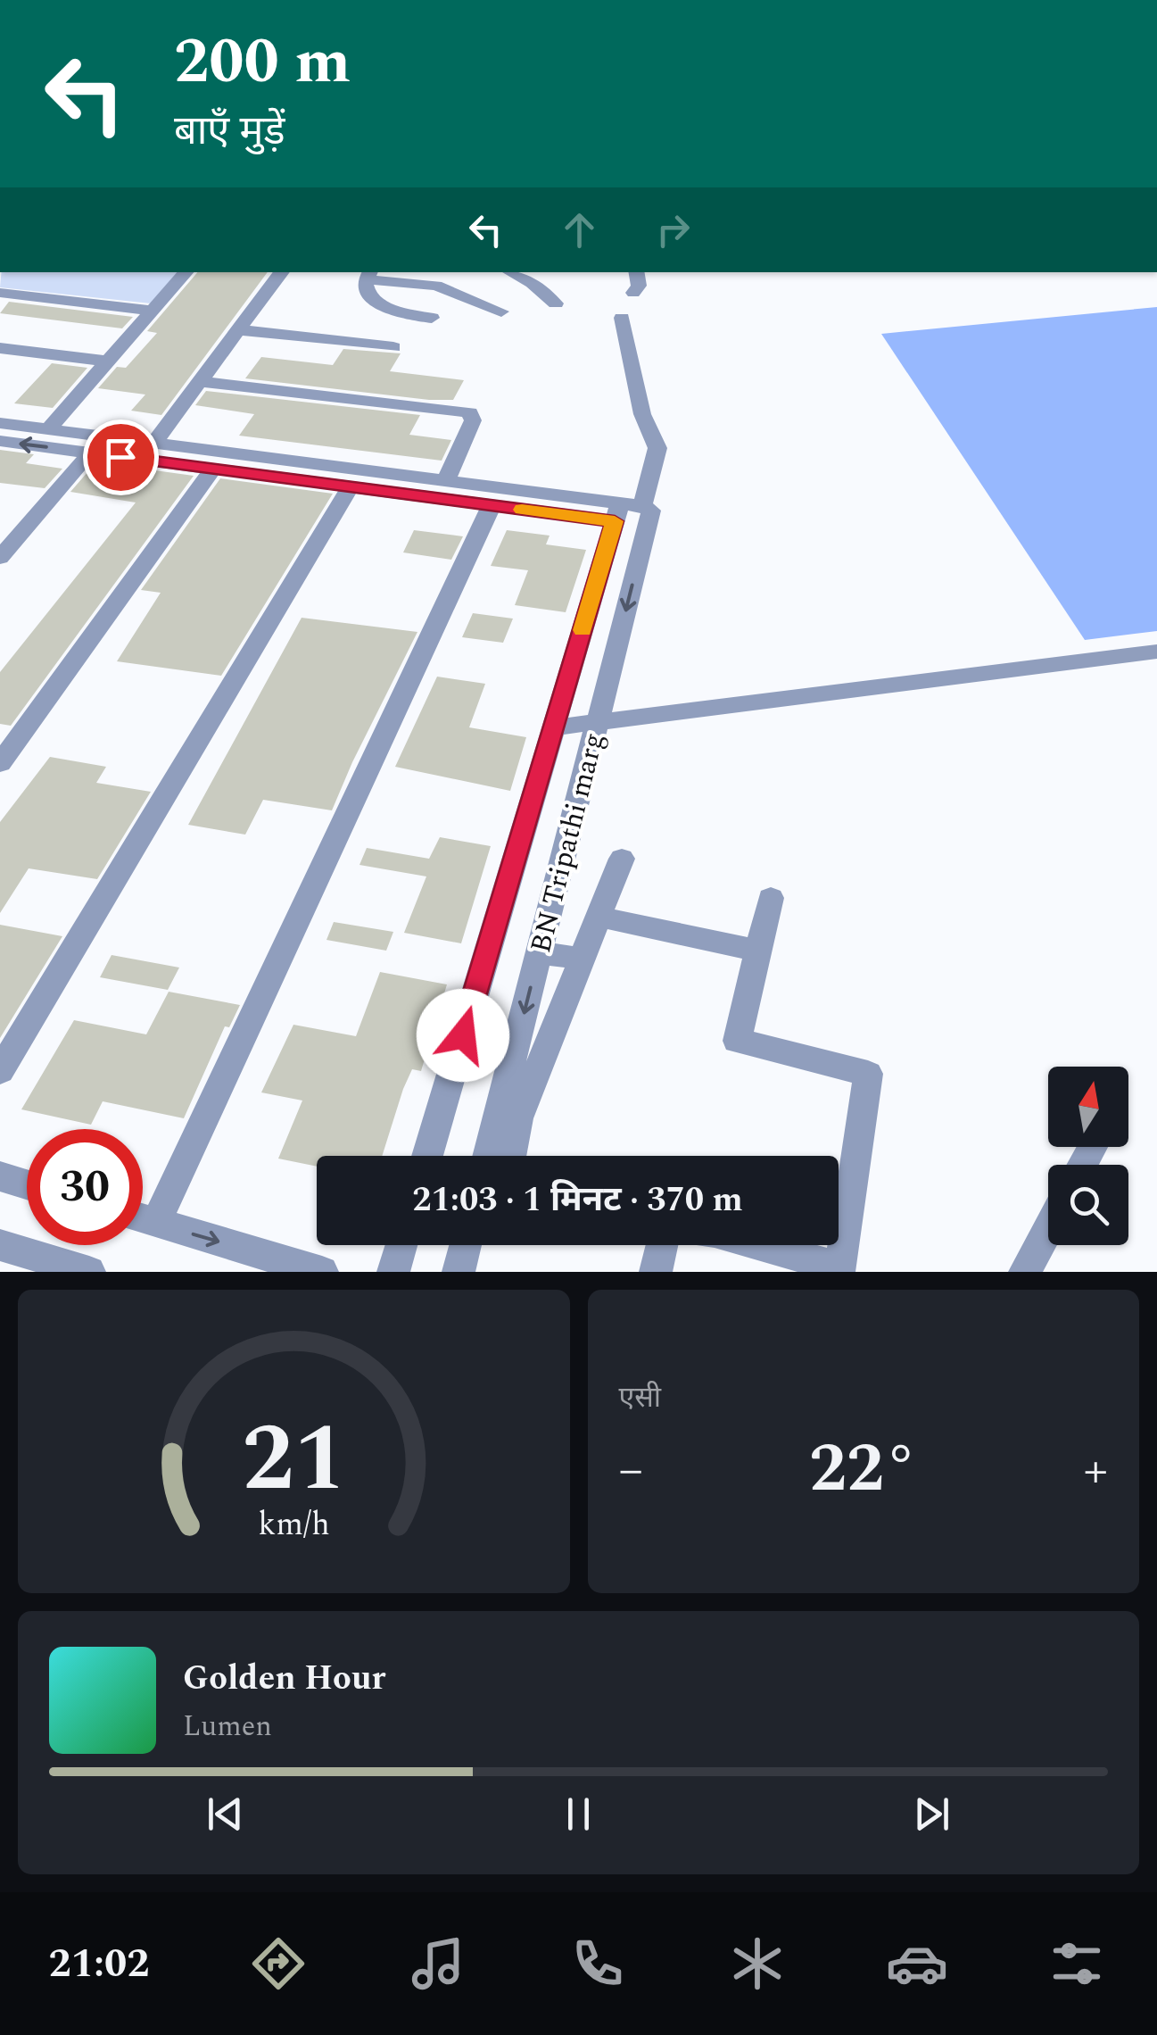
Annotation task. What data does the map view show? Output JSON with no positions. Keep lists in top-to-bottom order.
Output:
{
  "streets": {
    "street": ["BN Tripathi marg"]
  },
  "north": "top",
  "page": {
    "turn": ["200 m", "बाएँ मुड़ें"],
    "limit": "30",
    "trip": "21:03 · 1 मिनट · 370 m",
    "tile": "एसी",
    "heat": ["−", "22°", "+"],
    "song": ["Golden Hour", "Lumen"],
    "tabs": "21:02",
    "gauge": ["21", "km/h"]
  }
}
